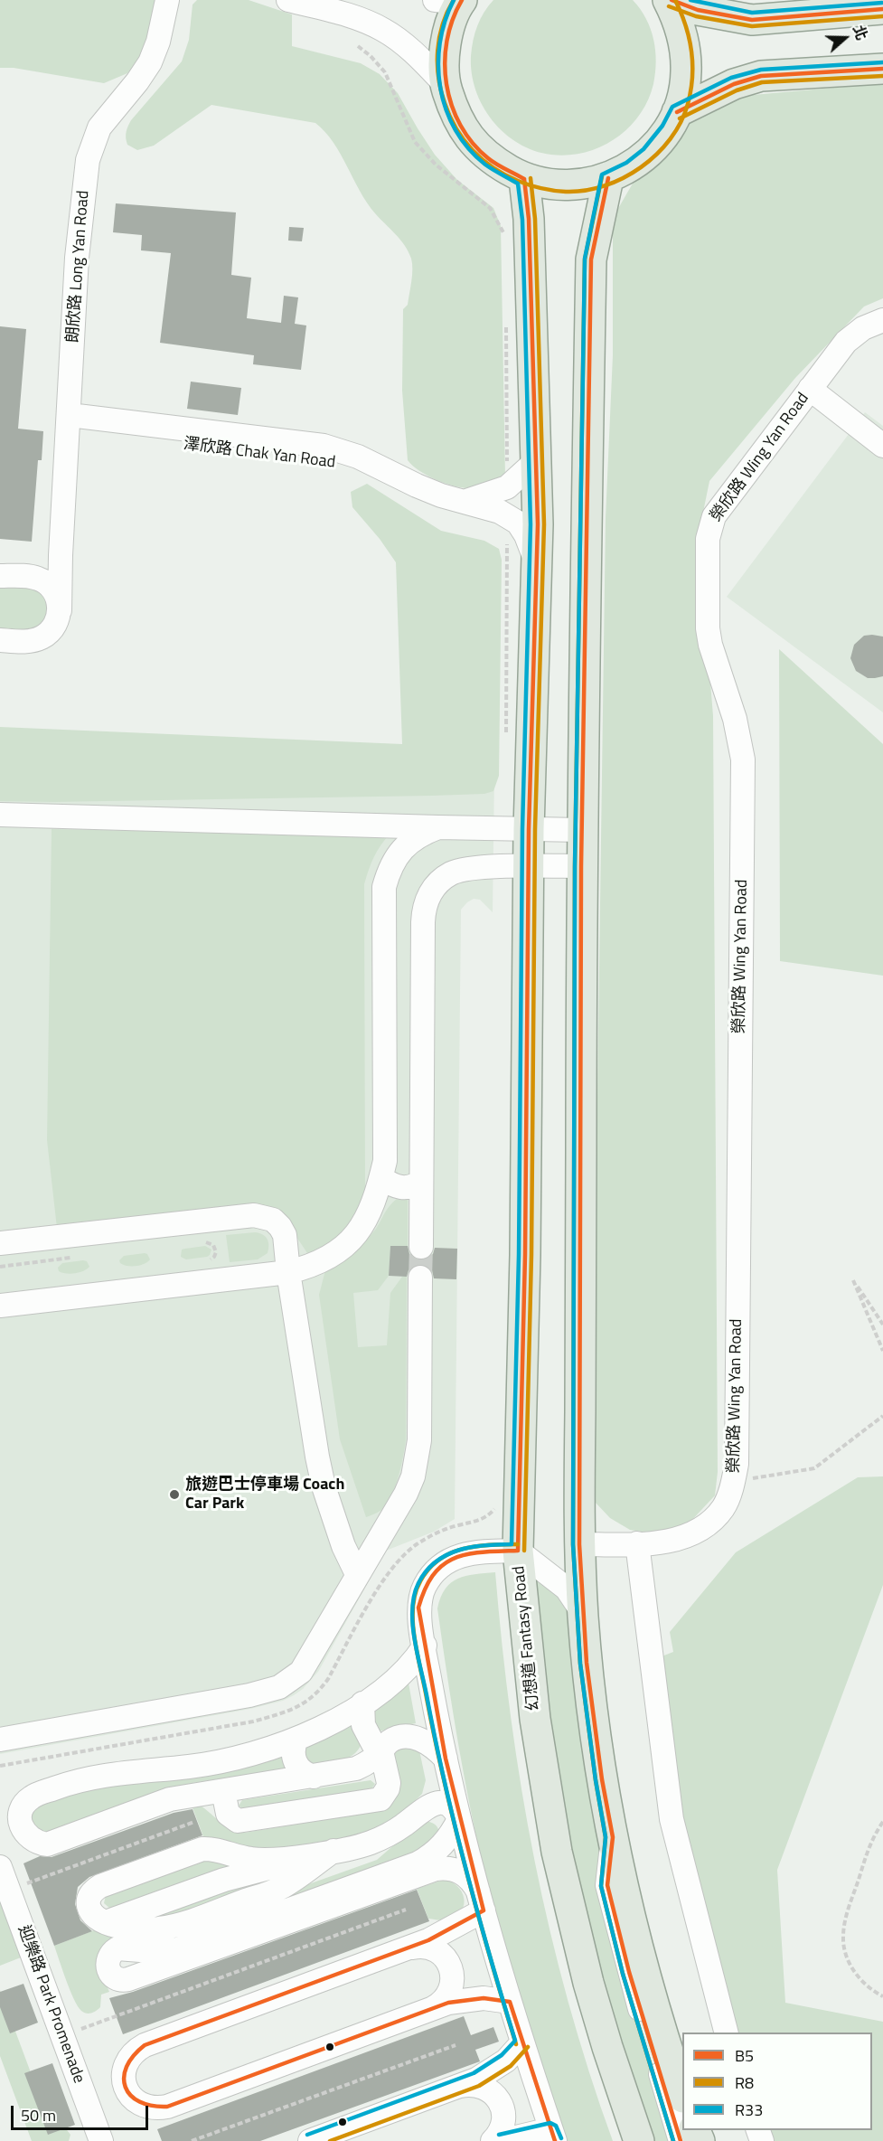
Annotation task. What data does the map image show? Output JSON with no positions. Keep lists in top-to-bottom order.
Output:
{
  "streets": {
    "main road": ["幻想道 Fantasy Road"],
    "street": [
      "朗欣路 Long Yan Road",
      "澤欣路 Chak Yan Road",
      "榮欣路 Wing Yan Road",
      "迎樂路 Park Promenade"
    ]
  },
  "crossings": [
    ["朗欣路 Long Yan Road", "澤欣路 Chak Yan Road"],
    ["澤欣路 Chak Yan Road", "幻想道 Fantasy Road"]
  ],
  "places": ["旅遊巴士停車場 Coach Car Park"],
  "lines": ["transit line B5", "transit line R8", "transit line R33"],
  "legend": ["B5", "R8", "R33"],
  "scale_bar": "50 m",
  "north": "right"
}
